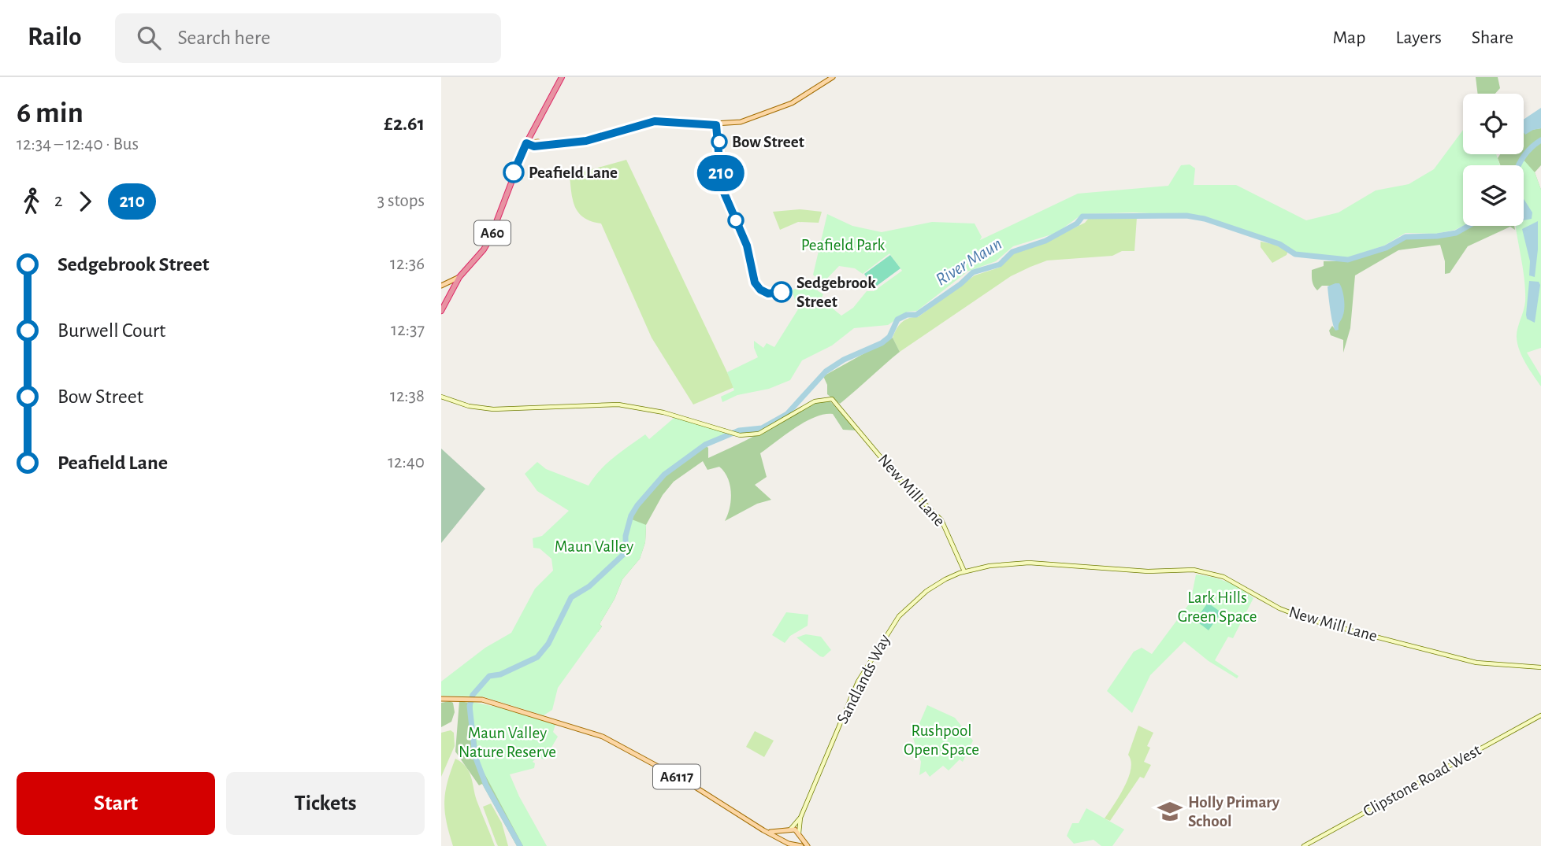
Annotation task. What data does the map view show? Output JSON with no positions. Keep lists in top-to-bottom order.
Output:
{
  "streets": {
    "highway": ["A60"],
    "main road": ["A6117"],
    "street": ["New Mill Lane", "Sandlands Way", "Clipstone Road West"]
  },
  "crossings": [
    ["New Mill Lane", "Sandlands Way"]
  ],
  "water": ["River Maun"],
  "parks": [
    "Peafield Park",
    "Maun Valley",
    "Lark Hills Green Space",
    "Rushpool Open Space",
    "Maun Valley Nature Reserve"
  ],
  "places": {
    "other": ["Bow Street", "Peafield Lane", "Sedgebrook Street"],
    "school or university": ["Holly Primary School"]
  },
  "lines": ["bus line 210"],
  "page": {
    "header": "Railo",
    "search": "Search here",
    "nav": ["Map", "Layers", "Share"],
    "heading": ["6 min", "12:34 – 12:40 · Bus", "£2.61"],
    "on_map": "210",
    "legs": ["2", "210", "3 stops"],
    "list": [
      {
        "name": "Sedgebrook Street",
        "value": "12:36"
      },
      {
        "name": "Burwell Court",
        "value": "12:37"
      },
      {
        "name": "Bow Street",
        "value": "12:38"
      },
      {
        "name": "Peafield Lane",
        "value": "12:40"
      }
    ],
    "buttons": ["Start", "Tickets"]
  }
}
